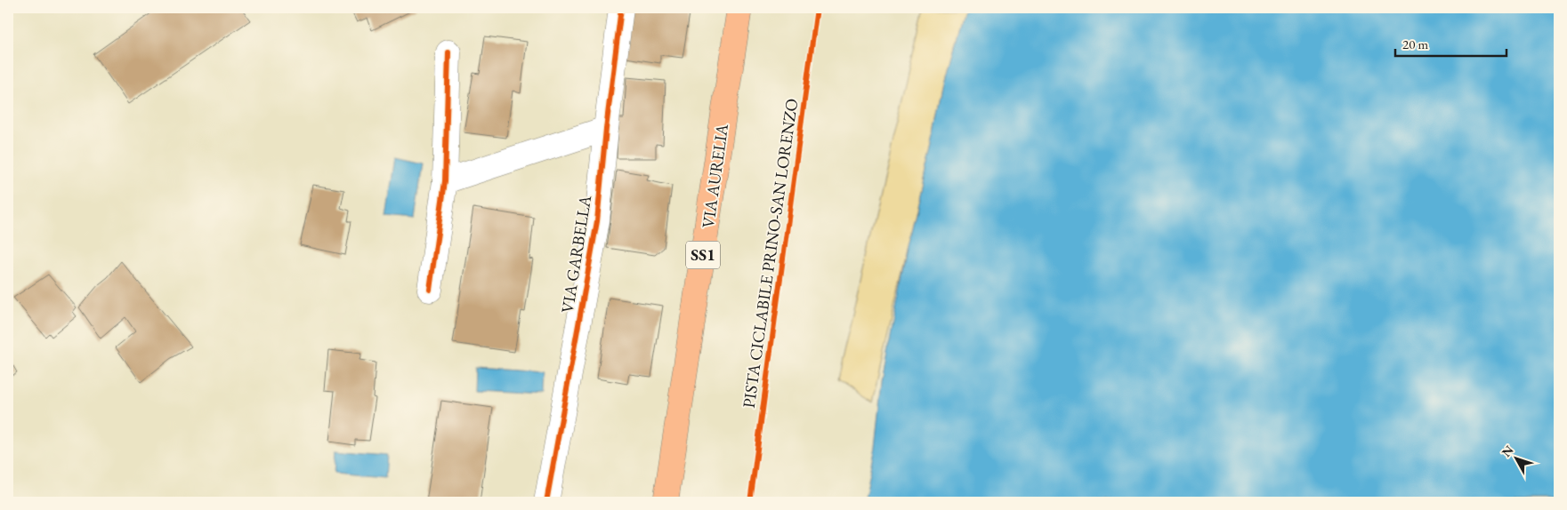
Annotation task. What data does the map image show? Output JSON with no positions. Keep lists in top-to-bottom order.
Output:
{
  "streets": {
    "main road": ["VIA AURELIA", "SS1"],
    "street": ["VIA GARBELLA"],
    "cycle path": ["PISTA CICLABILE PRINO-SAN LORENZO"]
  },
  "scale_bar": "20 m",
  "north": "top left"
}
